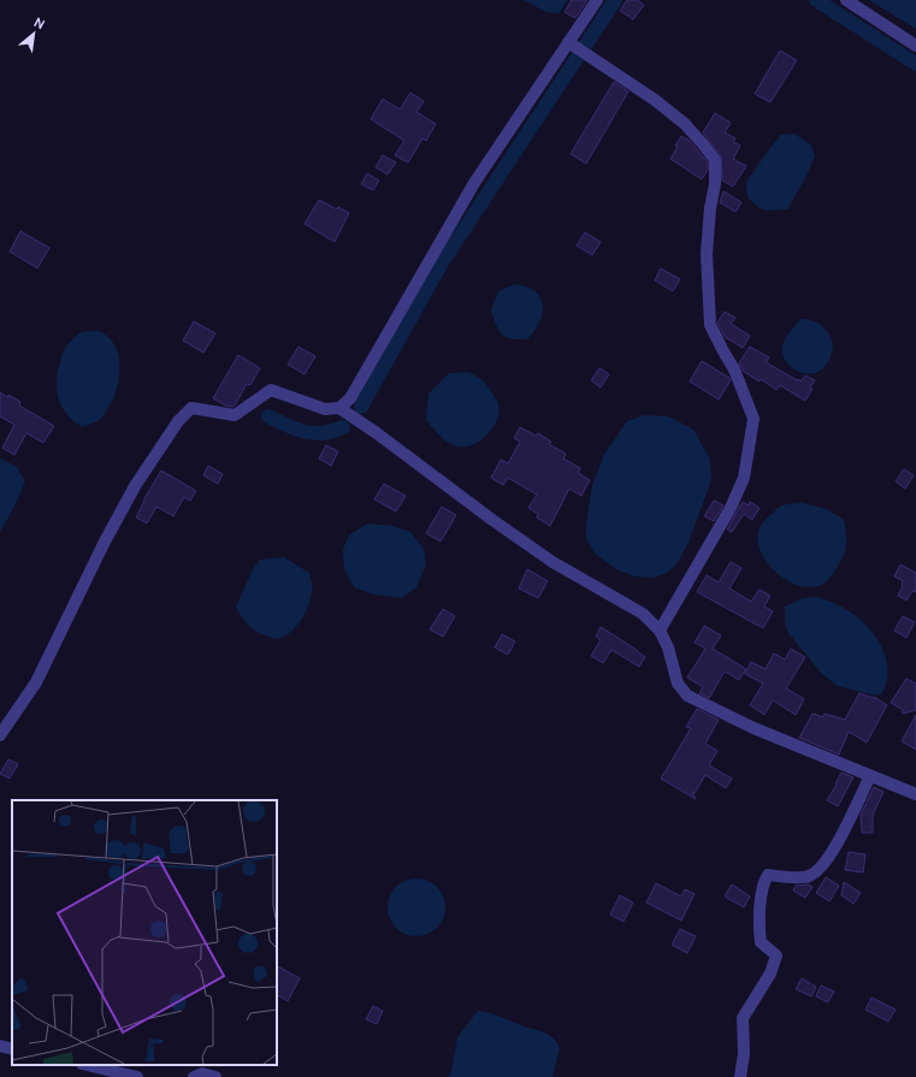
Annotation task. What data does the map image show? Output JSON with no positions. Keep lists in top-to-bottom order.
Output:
{
  "north": "top right"
}
